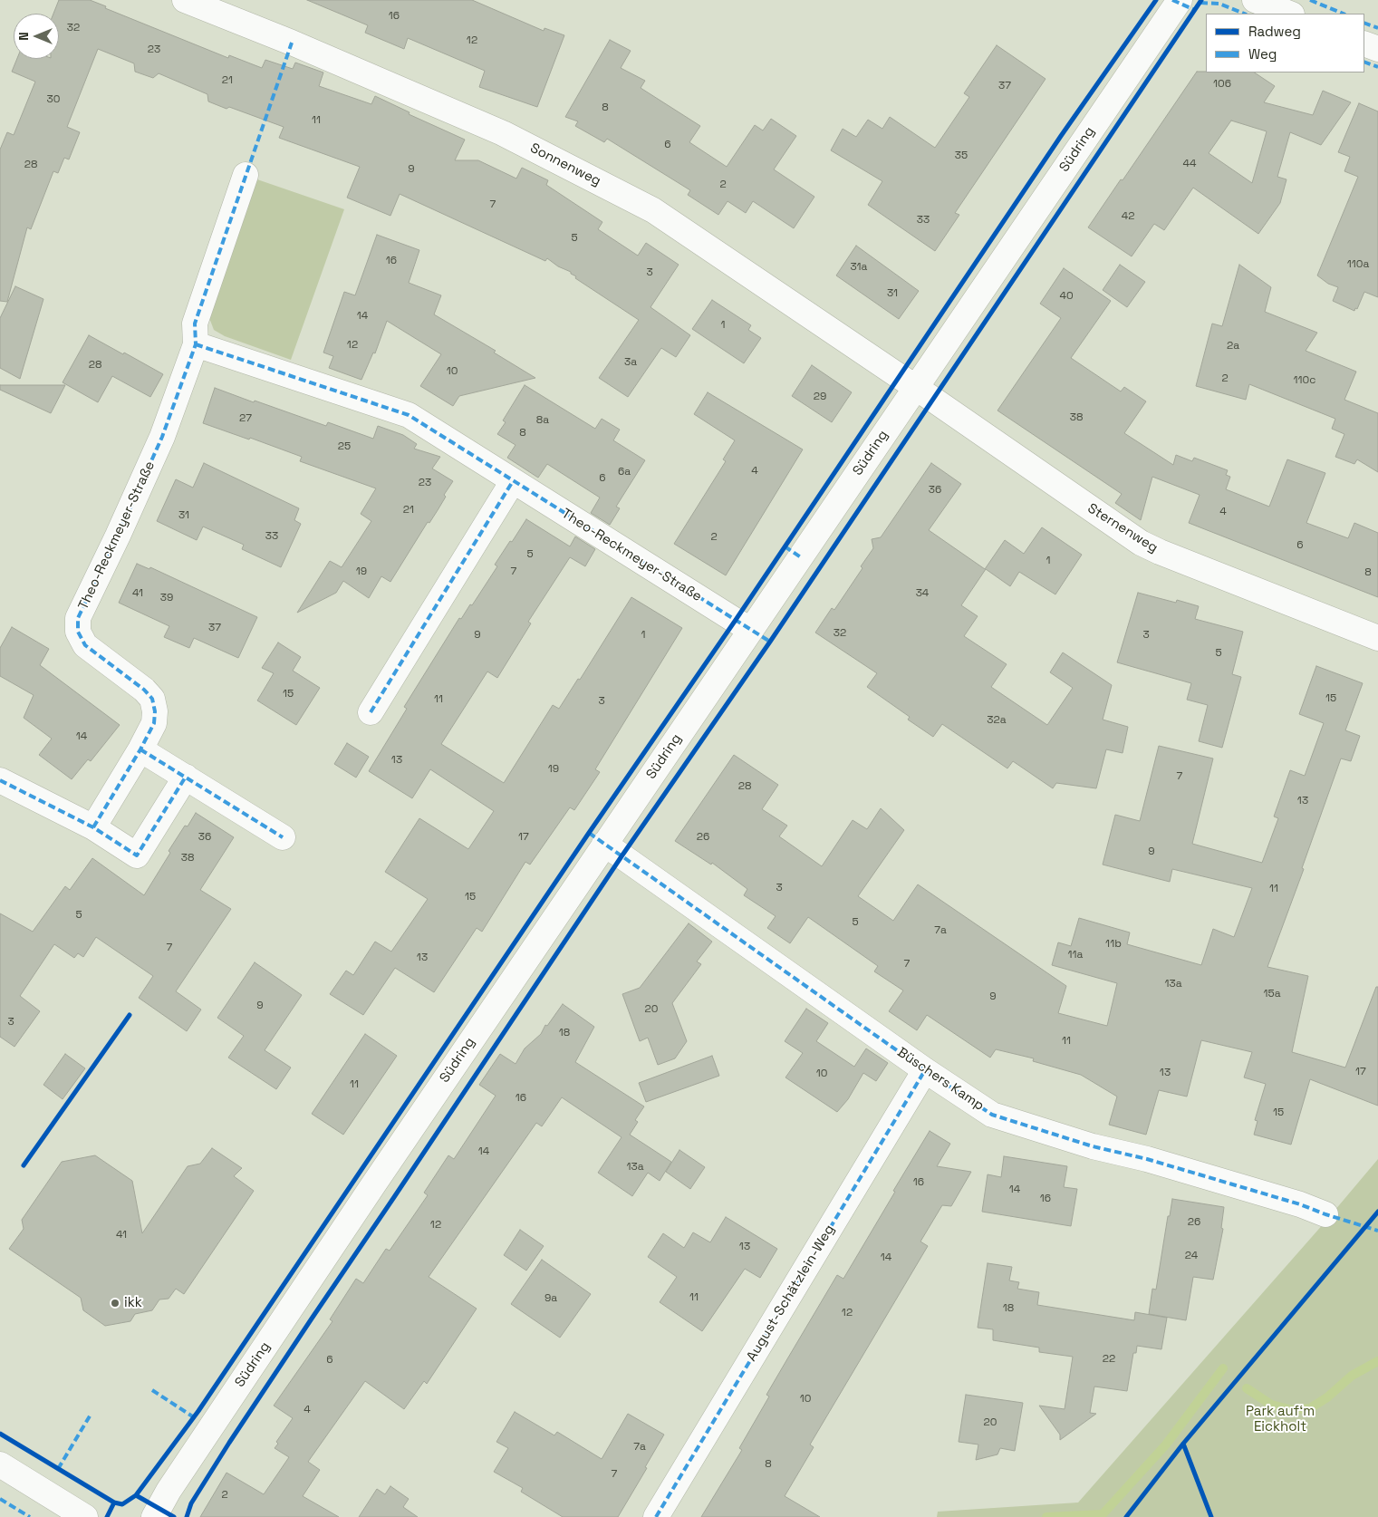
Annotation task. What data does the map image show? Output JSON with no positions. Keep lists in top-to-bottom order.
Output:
{
  "streets": {
    "street": [
      "Südring",
      "Sonnenweg",
      "Sternenweg",
      "Theo-Reckmeyer-Straße",
      "Büschers Kamp",
      "August-Schätzlein-Weg"
    ]
  },
  "crossings": [
    ["Südring", "Sonnenweg"],
    ["Südring", "Sternenweg"],
    ["Südring", "Theo-Reckmeyer-Straße"],
    ["Südring", "Büschers Kamp"],
    ["Sonnenweg", "Sternenweg"],
    ["Büschers Kamp", "August-Schätzlein-Weg"]
  ],
  "parks": ["Park auf‘m Eickholt"],
  "places": ["ikk"],
  "house_numbers": [
    "16",
    "32",
    "12",
    "23",
    "21",
    "106",
    "37",
    "30",
    "8",
    "11",
    "6",
    "35",
    "44",
    "28",
    "9",
    "2",
    "7",
    "42",
    "33",
    "5",
    "16",
    "110a",
    "31a",
    "3",
    "31",
    "40",
    "14",
    "1",
    "12",
    "2a",
    "3a",
    "28",
    "10",
    "2",
    "110c",
    "29",
    "38",
    "27",
    "8a",
    "8",
    "25",
    "4",
    "6a",
    "6",
    "23",
    "36",
    "21",
    "4",
    "31",
    "33",
    "2",
    "6",
    "5",
    "1",
    "19",
    "7",
    "8",
    "41",
    "34",
    "39",
    "37",
    "32",
    "9",
    "1",
    "3",
    "5",
    "15",
    "15",
    "11",
    "3",
    "32a",
    "14",
    "13",
    "19",
    "7",
    "28",
    "13",
    "36",
    "17",
    "26",
    "9",
    "38",
    "3",
    "11",
    "15",
    "5",
    "5",
    "7a",
    "11b",
    "7",
    "11a",
    "13",
    "7",
    "13a",
    "15a",
    "9",
    "9",
    "20",
    "3",
    "18",
    "11",
    "17",
    "13",
    "10",
    "11",
    "16",
    "15",
    "14",
    "13a",
    "16",
    "14",
    "16",
    "26",
    "12",
    "41",
    "13",
    "24",
    "14",
    "11",
    "9a",
    "18",
    "12",
    "22",
    "6",
    "10",
    "4",
    "20",
    "7a",
    "8",
    "7",
    "2"
  ],
  "legend": ["Radweg", "Weg"],
  "north": "left"
}
